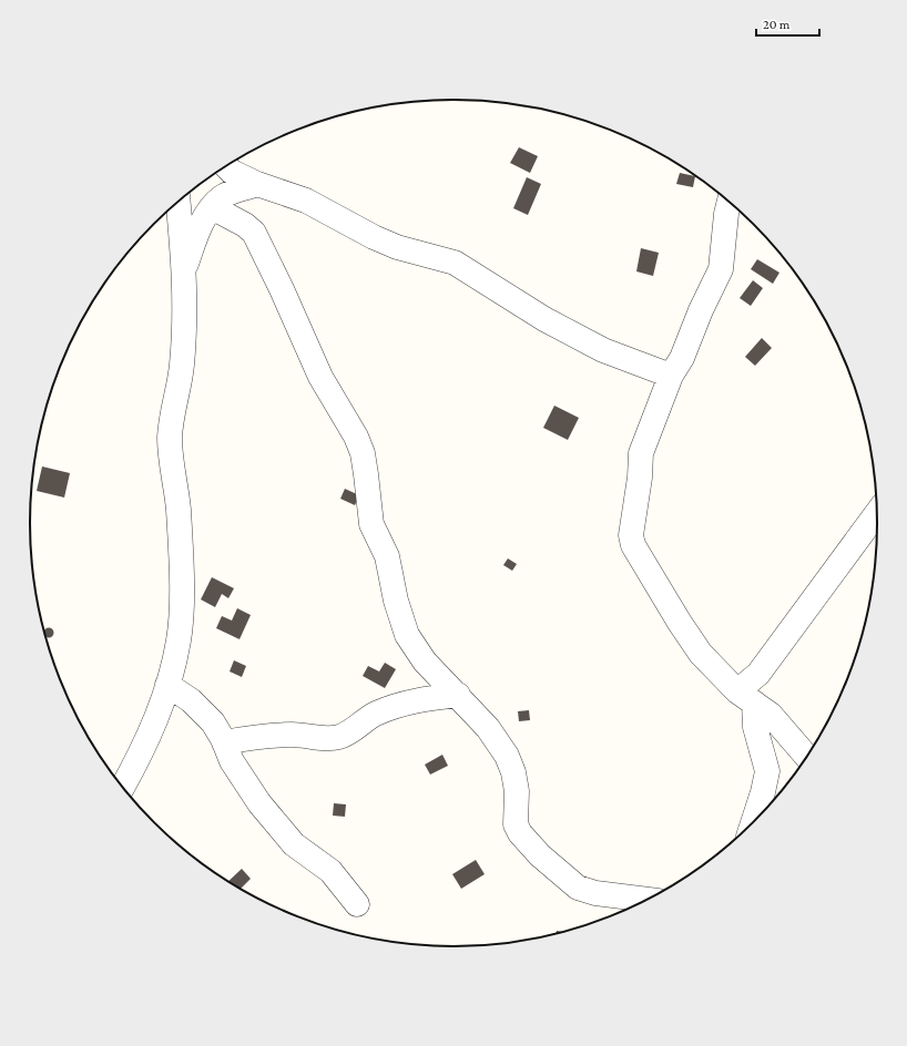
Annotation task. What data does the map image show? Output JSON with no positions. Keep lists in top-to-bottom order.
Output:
{
  "scale_bar": "20 m"
}
